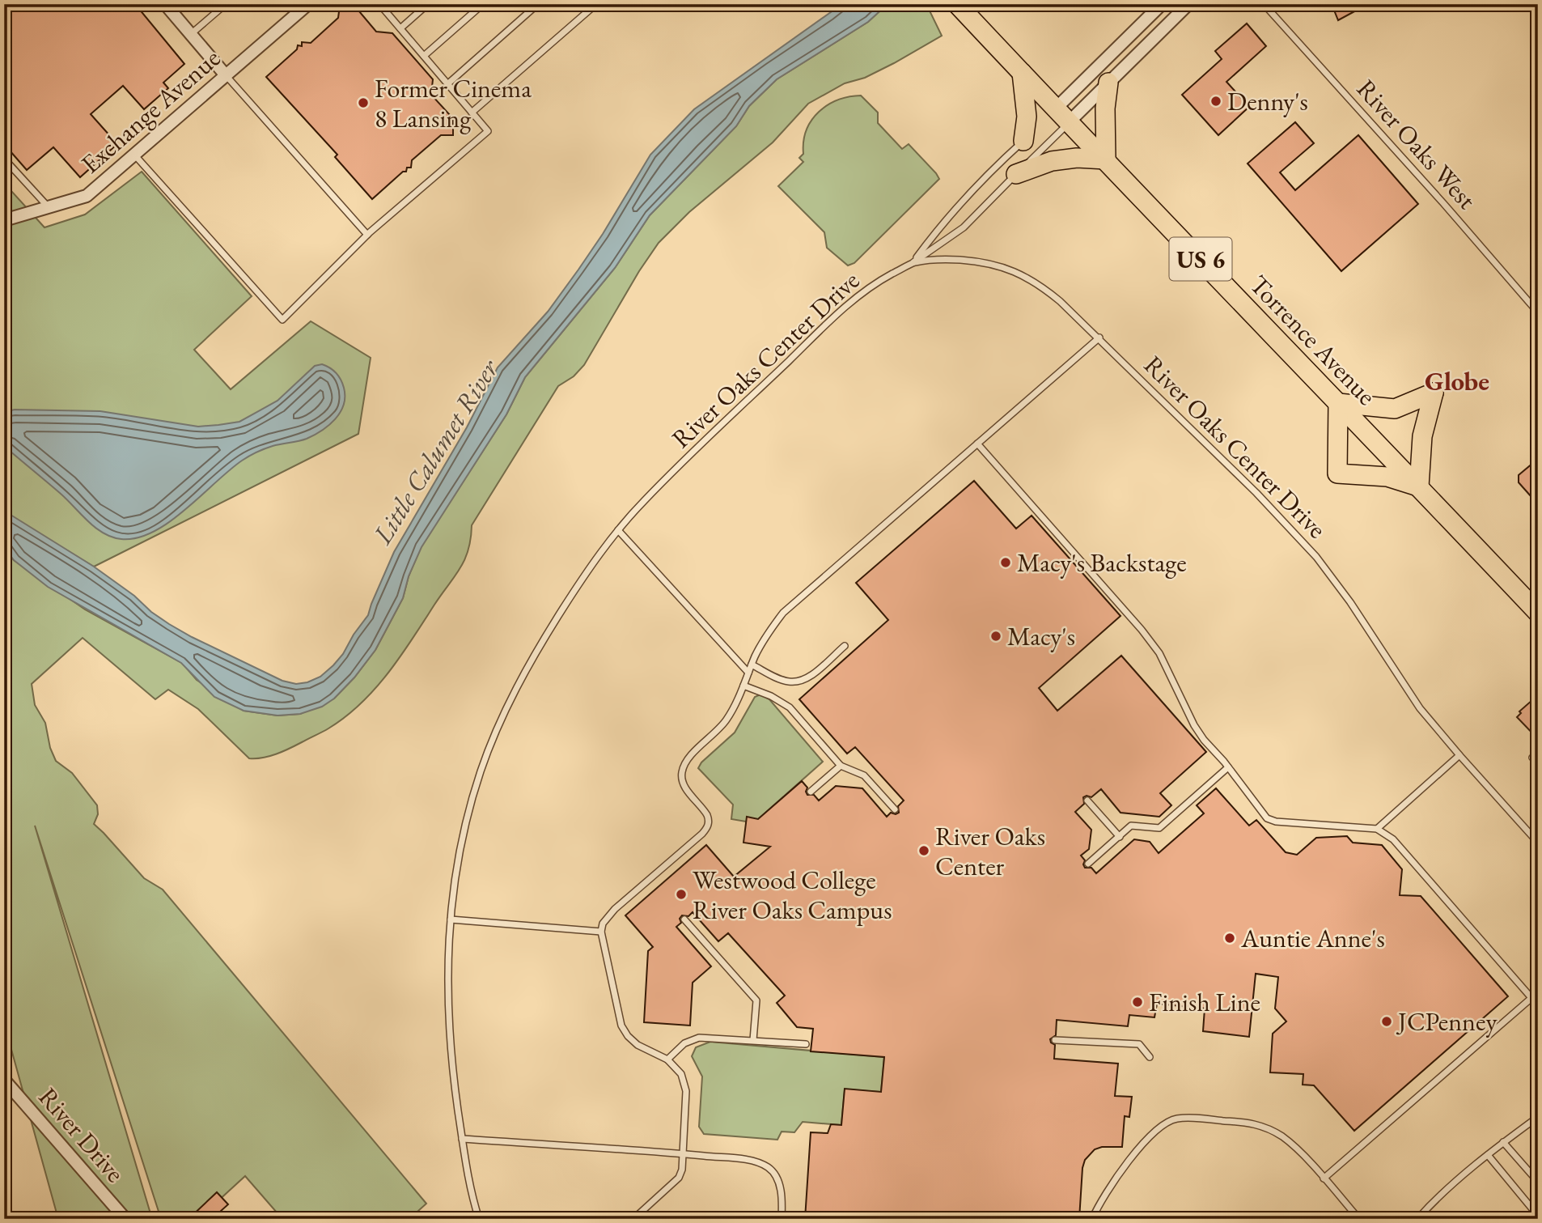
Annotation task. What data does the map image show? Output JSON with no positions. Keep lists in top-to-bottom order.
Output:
{
  "streets": {
    "main road": ["US 6", "Torrence Avenue"],
    "street": ["Exchange Avenue", "River Drive"],
    "lane": ["River Oaks West", "River Oaks Center Drive"]
  },
  "districts": ["Globe"],
  "water": ["Little Calumet River"],
  "places": [
    "Denny's",
    "Former Cinema 8 Lansing",
    "Macy's Backstage",
    "Macy's",
    "River Oaks Center",
    "Westwood College River Oaks Campus",
    "Auntie Anne's",
    "Finish Line",
    "JCPenney"
  ]
}
